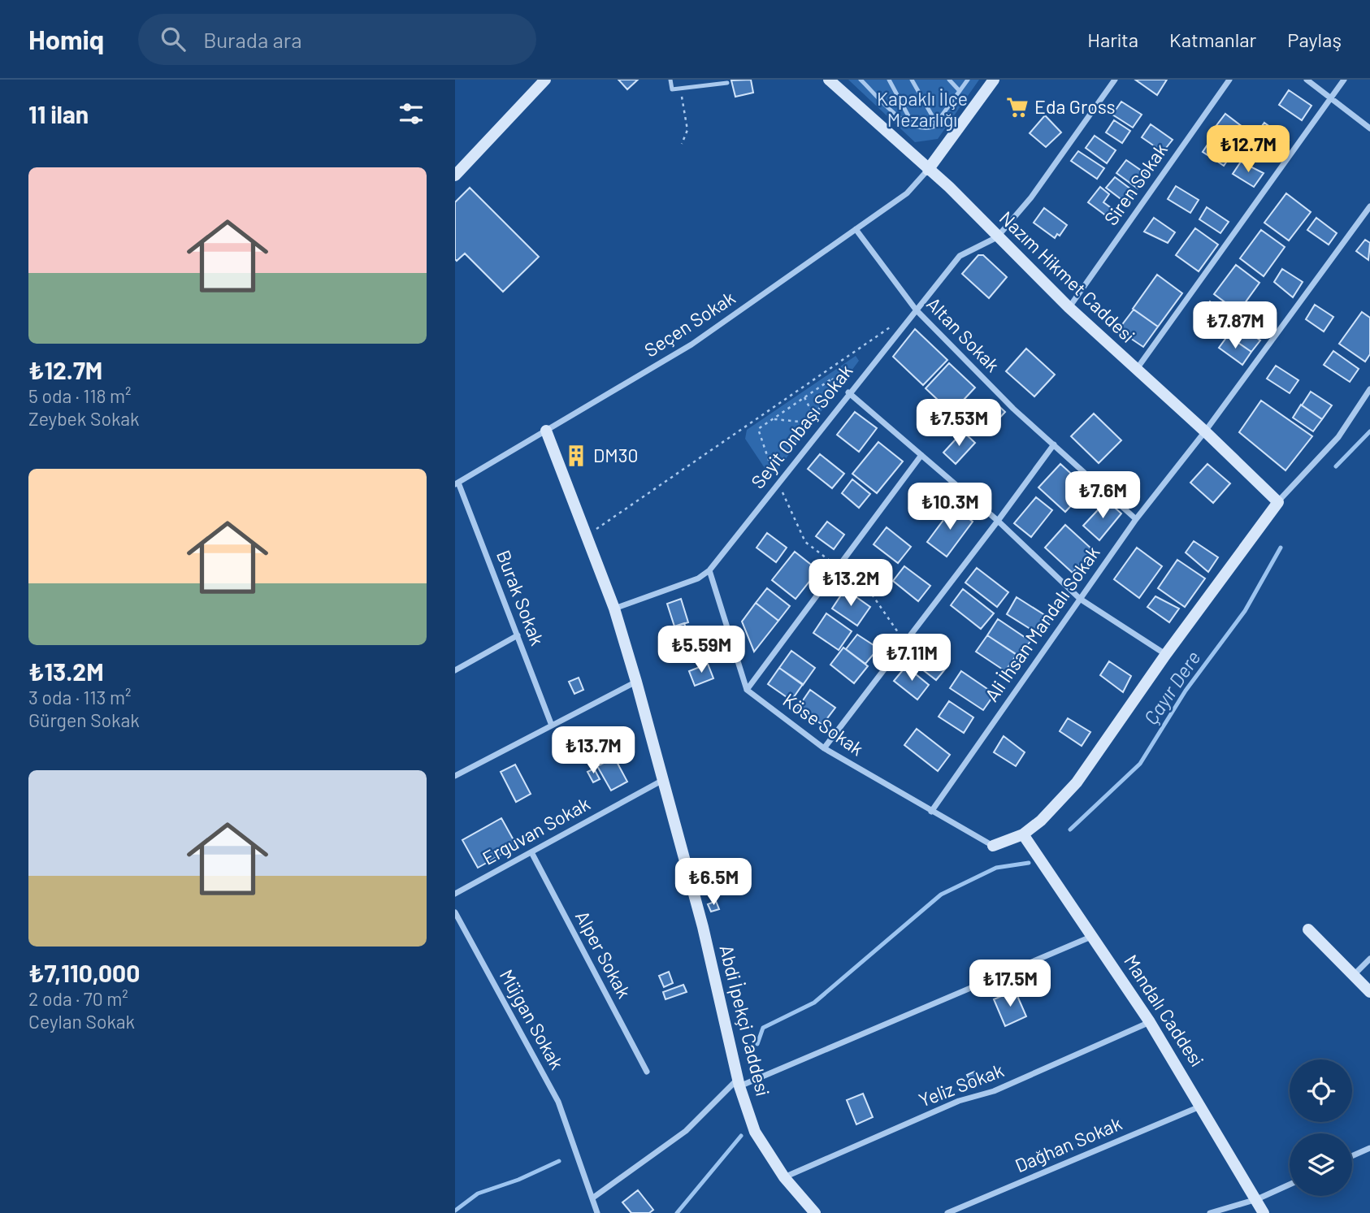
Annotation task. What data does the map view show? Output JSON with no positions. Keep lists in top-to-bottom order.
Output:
{
  "streets": {
    "street": [
      "Siren Sokak",
      "Nazım Hikmet Caddesi",
      "Seçen Sokak",
      "Altan Sokak",
      "Seyit Onbaşı Sokak",
      "Burak Sokak",
      "Ali İhsan Mandalı Sokak",
      "Köse Sokak",
      "Erguvan Sokak",
      "Alper Sokak",
      "Mandalı Caddesi",
      "Müjgan Sokak",
      "Abdi İpekçi Caddesi",
      "Yeliz Sokak",
      "Dağhan Sokak"
    ]
  },
  "crossings": [
    ["Siren Sokak", "Nazım Hikmet Caddesi"],
    ["Nazım Hikmet Caddesi", "Seçen Sokak"],
    ["Nazım Hikmet Caddesi", "Seyit Onbaşı Sokak"],
    ["Nazım Hikmet Caddesi", "Ali İhsan Mandalı Sokak"],
    ["Seçen Sokak", "Altan Sokak"],
    ["Seçen Sokak", "Burak Sokak"],
    ["Seçen Sokak", "Abdi İpekçi Caddesi"],
    ["Altan Sokak", "Seyit Onbaşı Sokak"],
    ["Altan Sokak", "Ali İhsan Mandalı Sokak"],
    ["Seyit Onbaşı Sokak", "Abdi İpekçi Caddesi"],
    ["Ali İhsan Mandalı Sokak", "Köse Sokak"],
    ["Erguvan Sokak", "Alper Sokak"],
    ["Erguvan Sokak", "Abdi İpekçi Caddesi"],
    ["Mandalı Caddesi", "Yeliz Sokak"],
    ["Mandalı Caddesi", "Dağhan Sokak"],
    ["Abdi İpekçi Caddesi", "Yeliz Sokak"]
  ],
  "water": ["Çayır Dere"],
  "parks": ["Kapaklı İlçe Mezarlığı"],
  "places": {
    "supermarket": ["Eda Gross"],
    "building": ["DM30"]
  },
  "page": {
    "header": "Homiq",
    "search": "Burada ara",
    "nav": ["Harita", "Katmanlar", "Paylaş"],
    "heading": "11 ilan",
    "price": [
      "₺12.7M",
      "₺7.87M",
      "₺7.53M",
      "₺7.6M",
      "₺10.3M",
      "₺13.2M",
      "₺5.59M",
      "₺7.11M",
      "₺13.7M",
      "₺6.5M",
      "₺17.5M"
    ],
    "list": [
      {
        "name": "₺12.7M",
        "note": "5 oda · 118 m² · Zeybek Sokak"
      },
      {
        "name": "₺13.2M",
        "note": "3 oda · 113 m² · Gürgen Sokak"
      },
      {
        "name": "₺7,110,000",
        "note": "2 oda · 70 m² · Ceylan Sokak"
      }
    ]
  }
}
